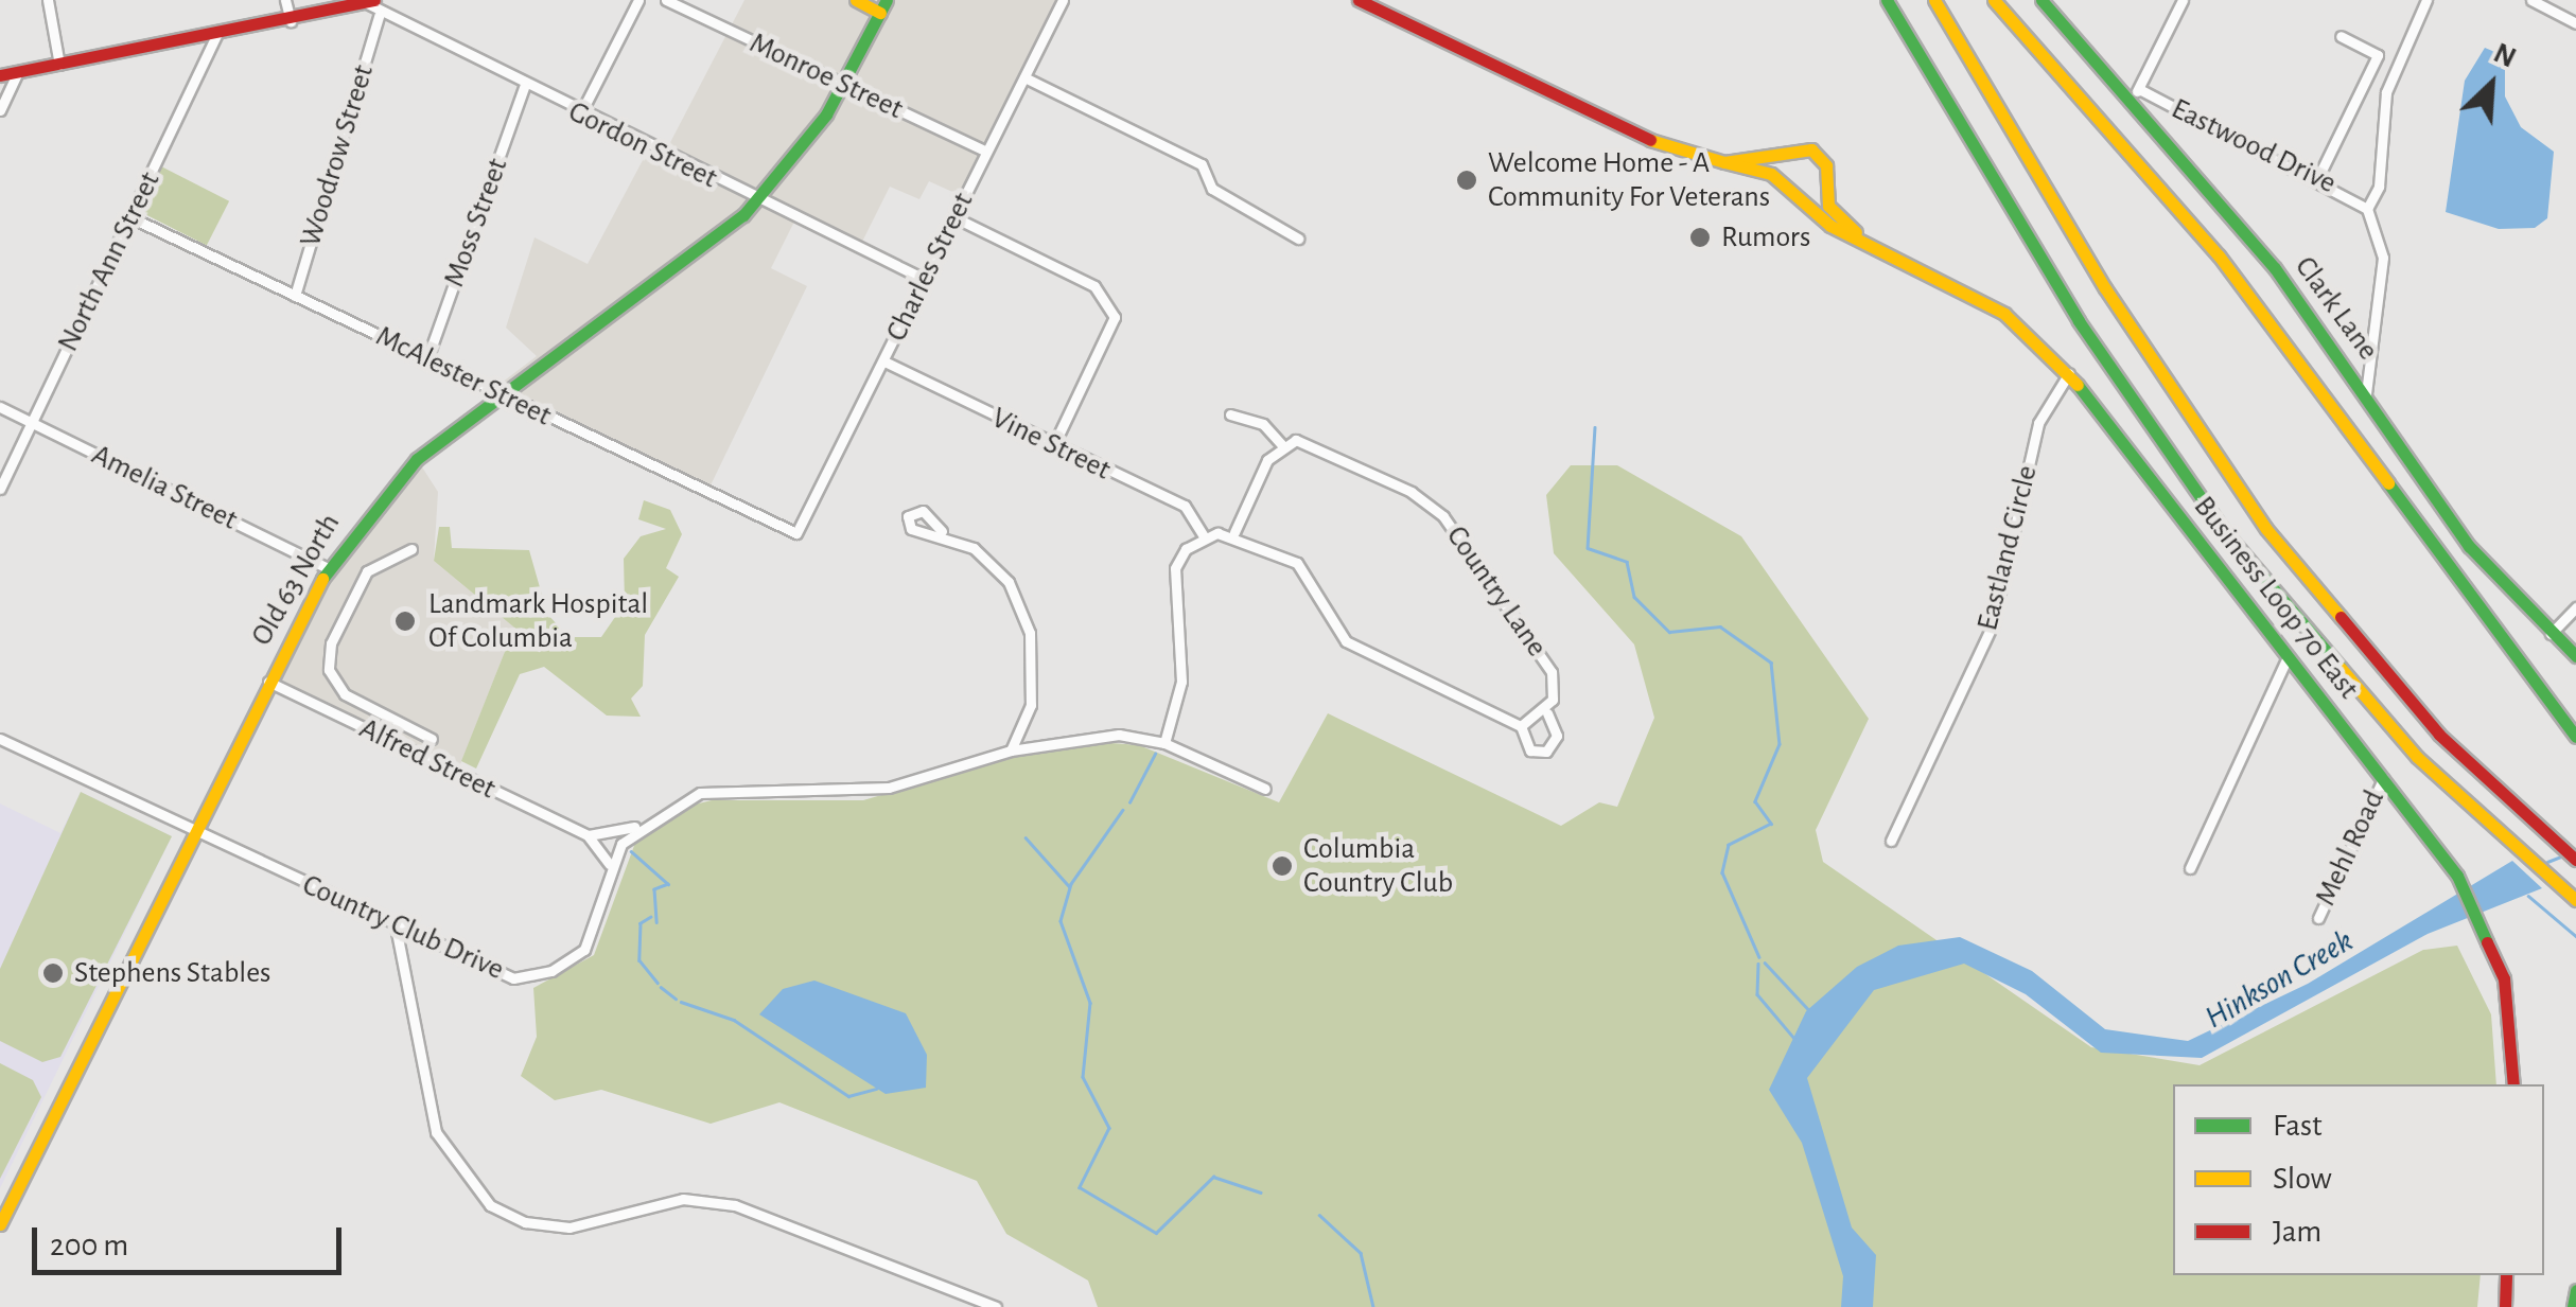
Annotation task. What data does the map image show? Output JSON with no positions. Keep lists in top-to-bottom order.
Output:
{
  "streets": {
    "main road": ["Clark Lane", "Old 63 North", "Business Loop 70 East"],
    "street": [
      "Monroe Street",
      "Gordon Street",
      "Eastwood Drive",
      "Woodrow Street",
      "Moss Street",
      "North Ann Street",
      "Charles Street",
      "McAlester Street",
      "Vine Street",
      "Amelia Street",
      "Eastland Circle",
      "Country Lane",
      "Alfred Street",
      "Mehl Road",
      "Country Club Drive"
    ]
  },
  "crossings": [
    ["Monroe Street", "Charles Street"],
    ["Monroe Street", "Old 63 North"],
    ["Gordon Street", "Woodrow Street"],
    ["Gordon Street", "Moss Street"],
    ["Gordon Street", "Charles Street"],
    ["Gordon Street", "Old 63 North"],
    ["Eastwood Drive", "Clark Lane"],
    ["Woodrow Street", "McAlester Street"],
    ["Moss Street", "McAlester Street"],
    ["North Ann Street", "McAlester Street"],
    ["North Ann Street", "Amelia Street"],
    ["Charles Street", "McAlester Street"],
    ["Charles Street", "Vine Street"],
    ["McAlester Street", "Old 63 North"],
    ["Amelia Street", "Old 63 North"],
    ["Eastland Circle", "Business Loop 70 East"],
    ["Old 63 North", "Alfred Street"],
    ["Old 63 North", "Country Club Drive"],
    ["Business Loop 70 East", "Mehl Road"],
    ["Alfred Street", "Country Club Drive"]
  ],
  "water": ["Hinkson Creek"],
  "places": [
    "Welcome Home - A Community For Veterans",
    "Rumors",
    "Landmark Hospital Of Columbia",
    "Columbia Country Club",
    "Stephens Stables"
  ],
  "legend": ["Fast", "Slow", "Jam"],
  "scale_bar": "200 m",
  "north": "top right"
}
